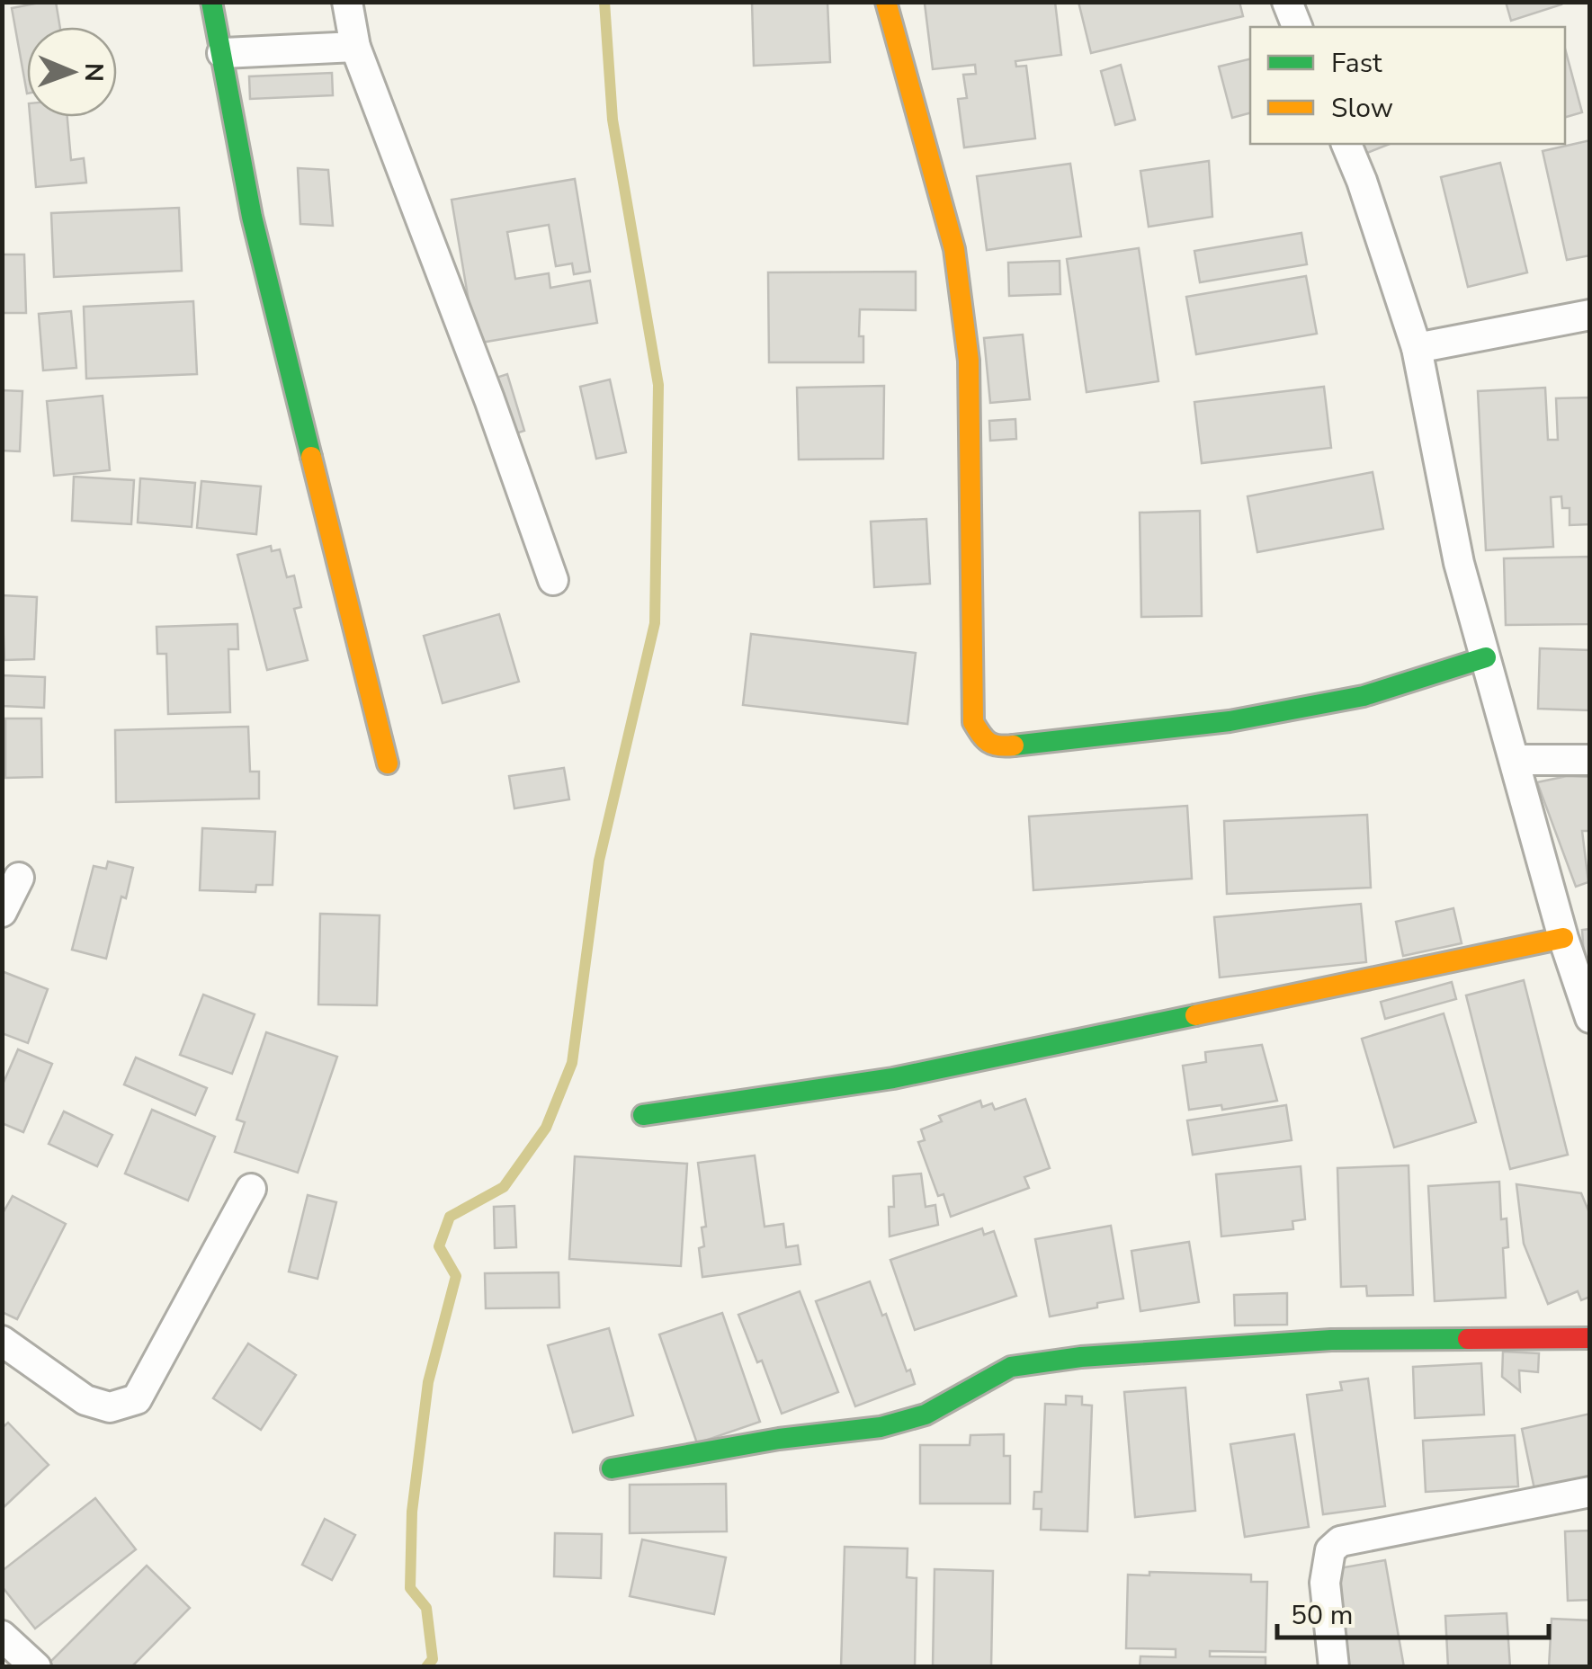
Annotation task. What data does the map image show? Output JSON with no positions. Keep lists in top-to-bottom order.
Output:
{
  "legend": ["Fast", "Slow"],
  "scale_bar": "50 m",
  "north": "right"
}
